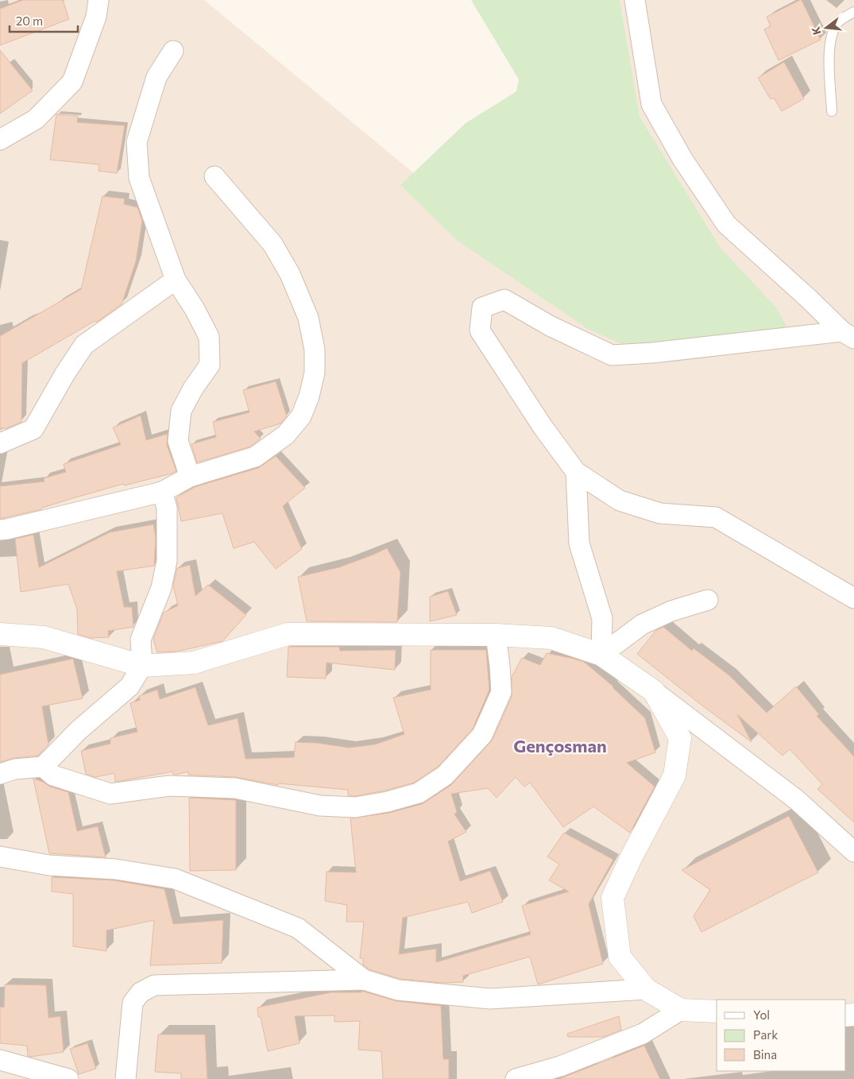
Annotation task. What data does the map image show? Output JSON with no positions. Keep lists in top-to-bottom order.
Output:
{
  "districts": ["Gençosman"],
  "legend": ["Yol", "Park", "Bina"],
  "scale_bar": "20 m",
  "north": "left"
}
